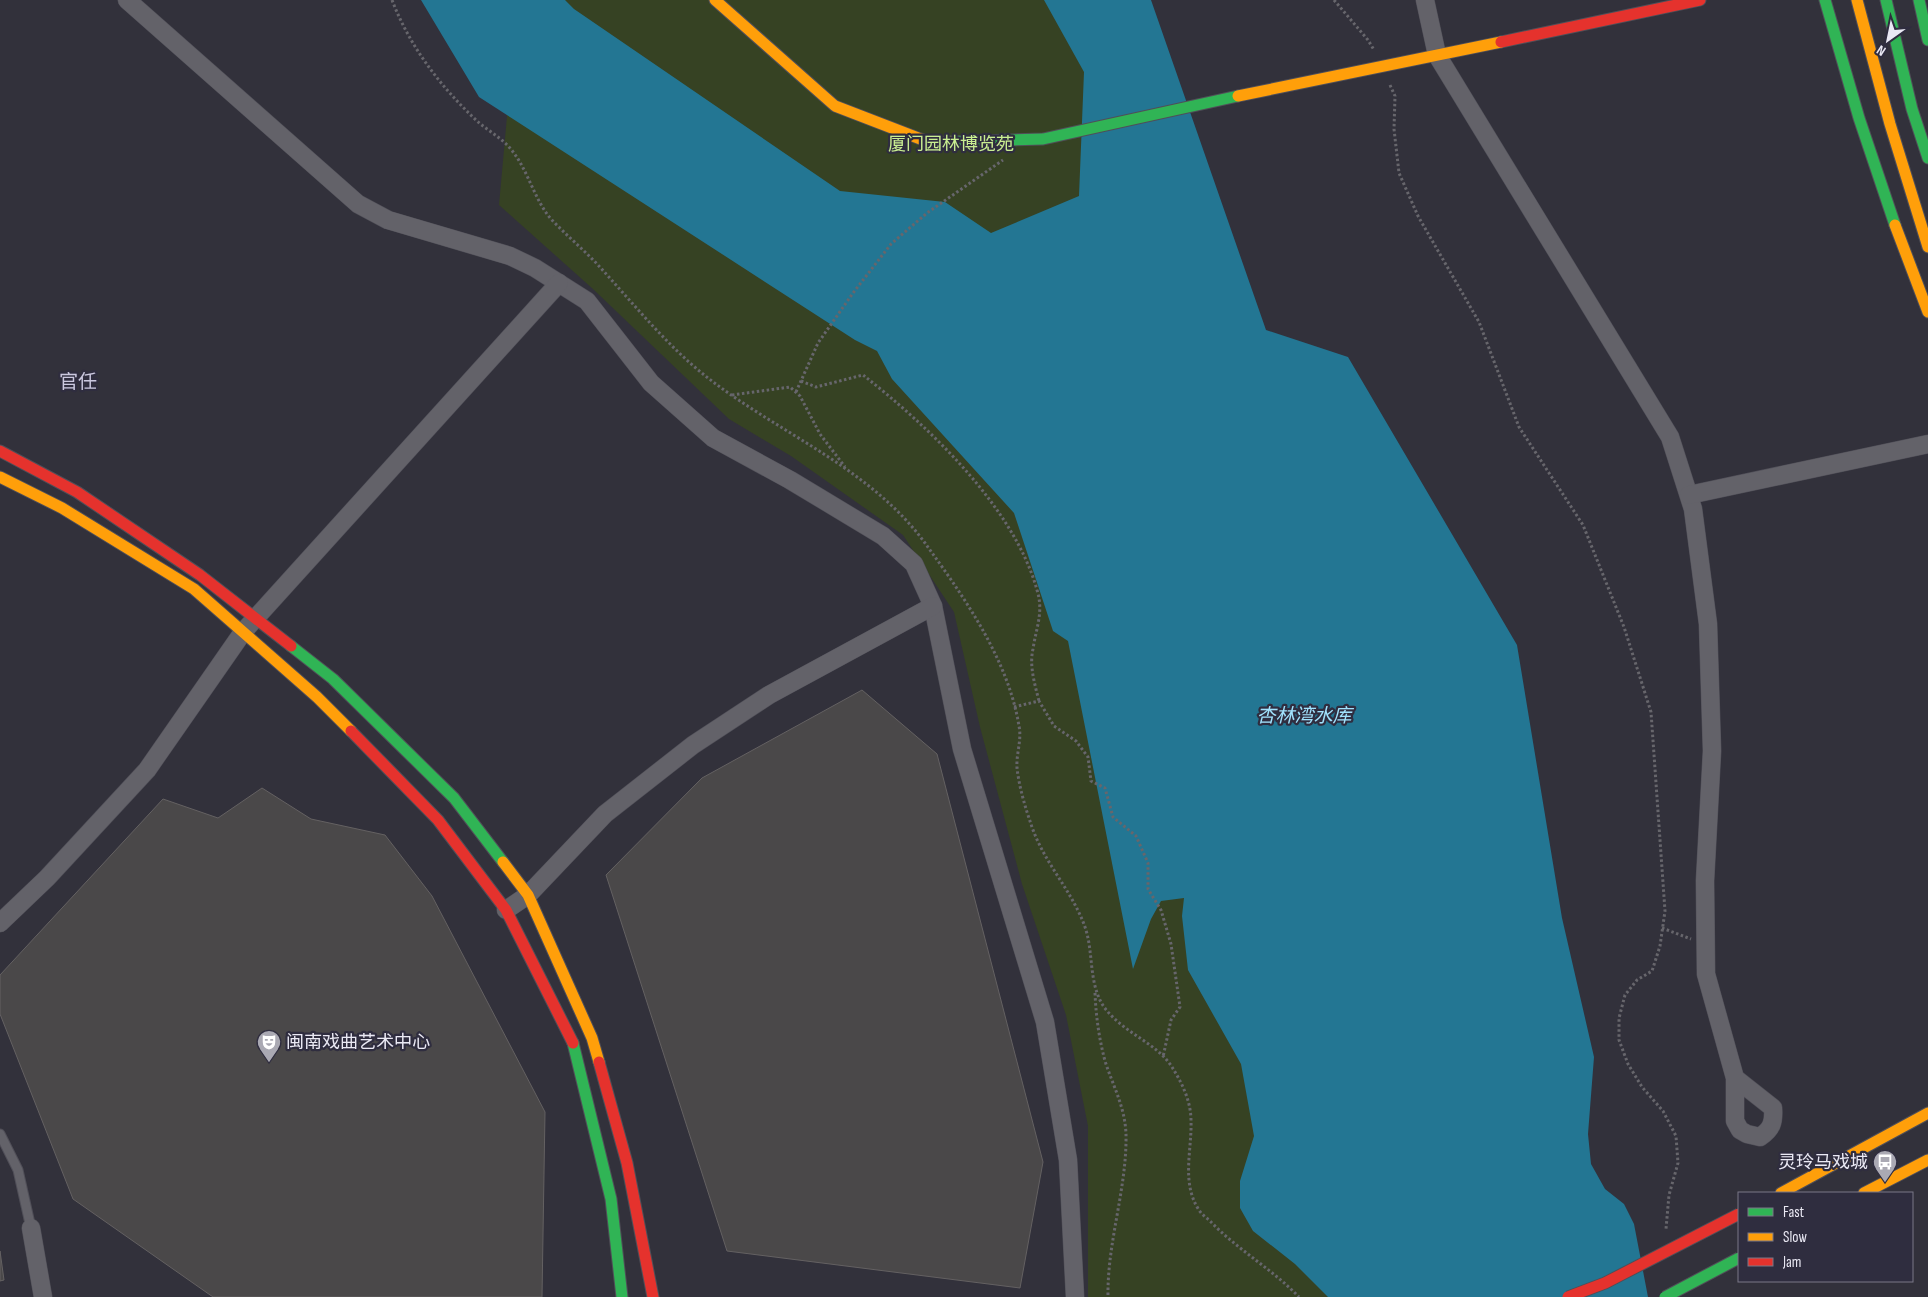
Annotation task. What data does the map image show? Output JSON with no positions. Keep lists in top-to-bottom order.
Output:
{
  "districts": ["官任"],
  "water": ["杏林湾水库"],
  "parks": ["厦门园林博览苑"],
  "places": {
    "theatre": ["闽南戏曲艺术中心"],
    "bus stop": ["灵玲马戏城"]
  },
  "legend": ["Fast", "Slow", "Jam"],
  "north": "bottom left"
}
